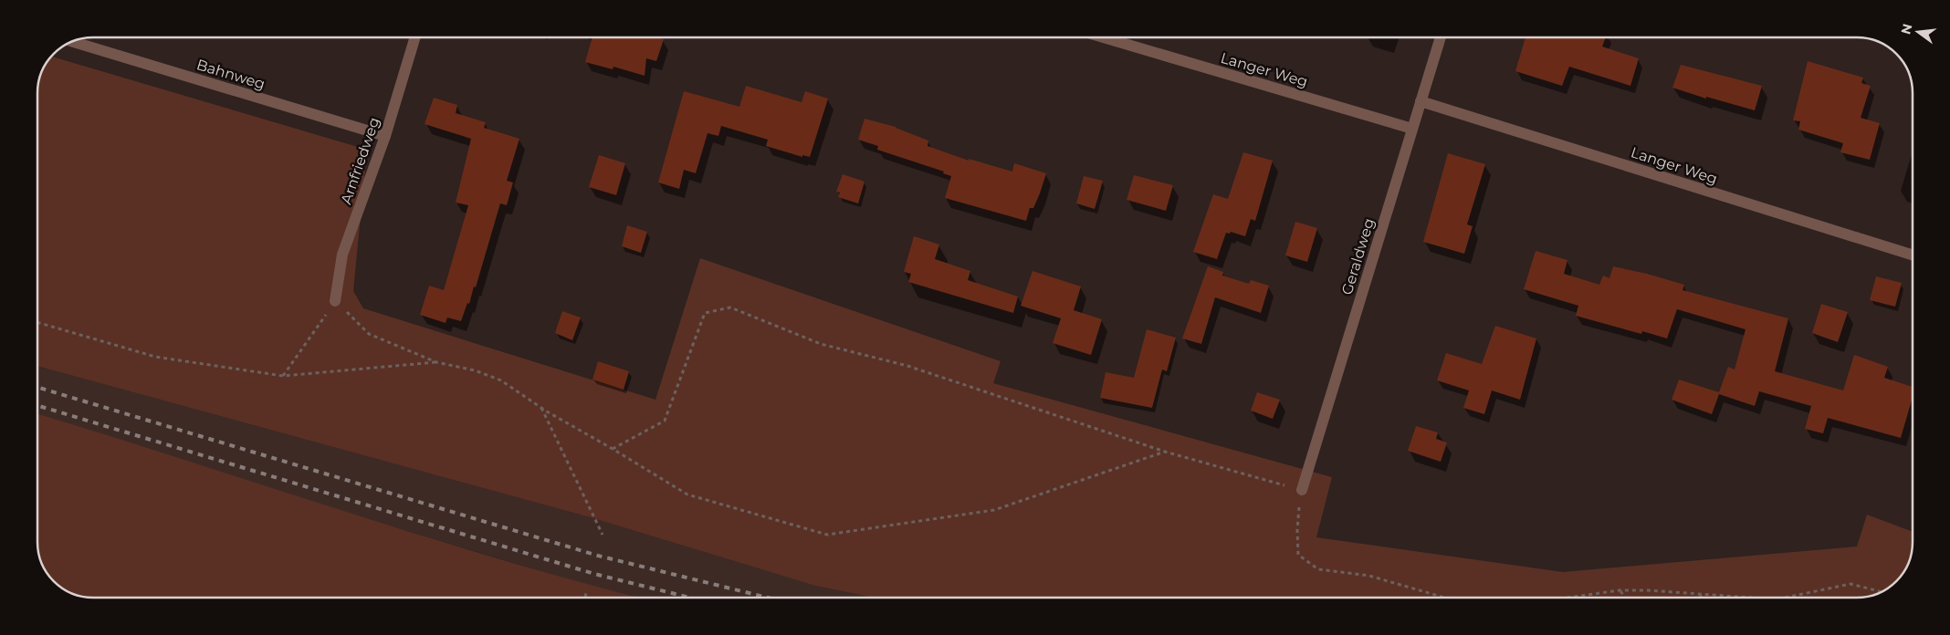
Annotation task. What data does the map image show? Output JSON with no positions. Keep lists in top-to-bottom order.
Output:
{
  "streets": {
    "street": [
      "Langer Weg",
      "Bahnweg",
      "Arnfriedweg",
      "Geraldweg"
    ]
  },
  "crossings": [
    ["Langer Weg", "Geraldweg"],
    ["Bahnweg", "Arnfriedweg"]
  ],
  "north": "left"
}
